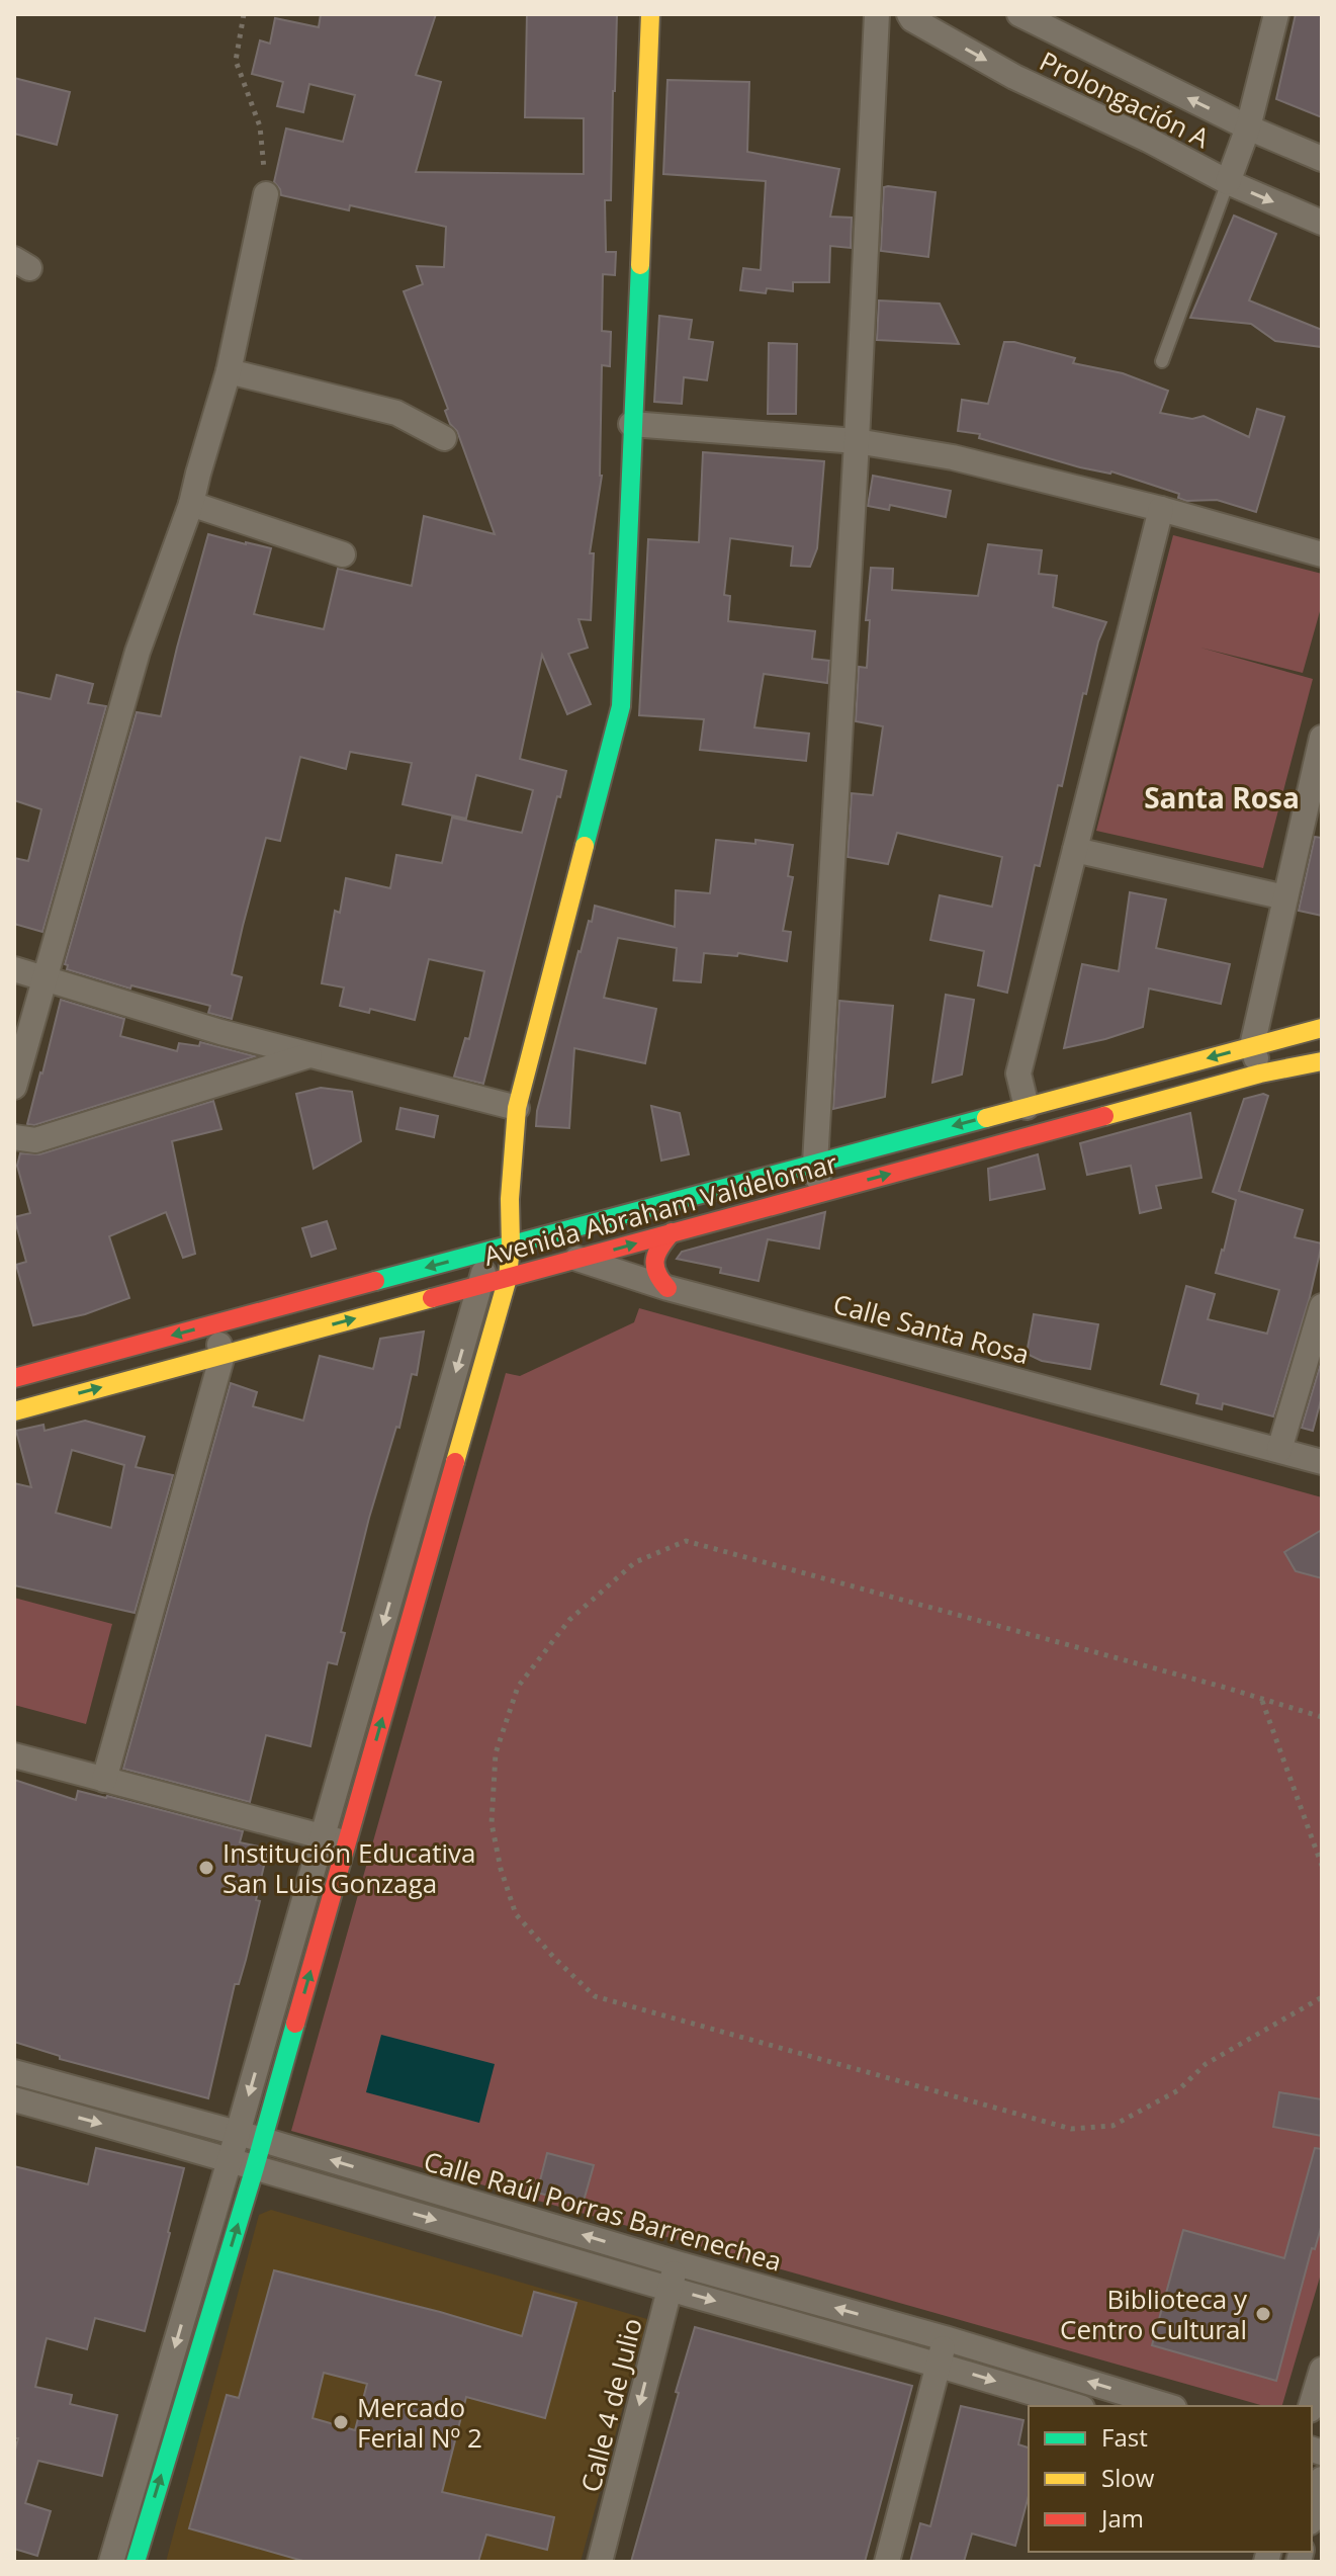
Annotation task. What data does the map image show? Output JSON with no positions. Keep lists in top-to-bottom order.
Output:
{
  "streets": {
    "street": [
      "Prolongación A",
      "Avenida Abraham Valdelomar",
      "Calle Santa Rosa",
      "Calle Raúl Porras Barrenechea",
      "Calle 4 de Julio"
    ]
  },
  "crossings": [
    ["Avenida Abraham Valdelomar", "Calle Santa Rosa"],
    ["Calle Raúl Porras Barrenechea", "Calle 4 de Julio"]
  ],
  "one_way": ["Calle 4 de Julio"],
  "districts": ["Santa Rosa"],
  "places": ["Institución Educativa San Luis Gonzaga", "Biblioteca y Centro Cultural", "Mercado Ferial Nº 2"],
  "legend": ["Fast", "Slow", "Jam"]
}
